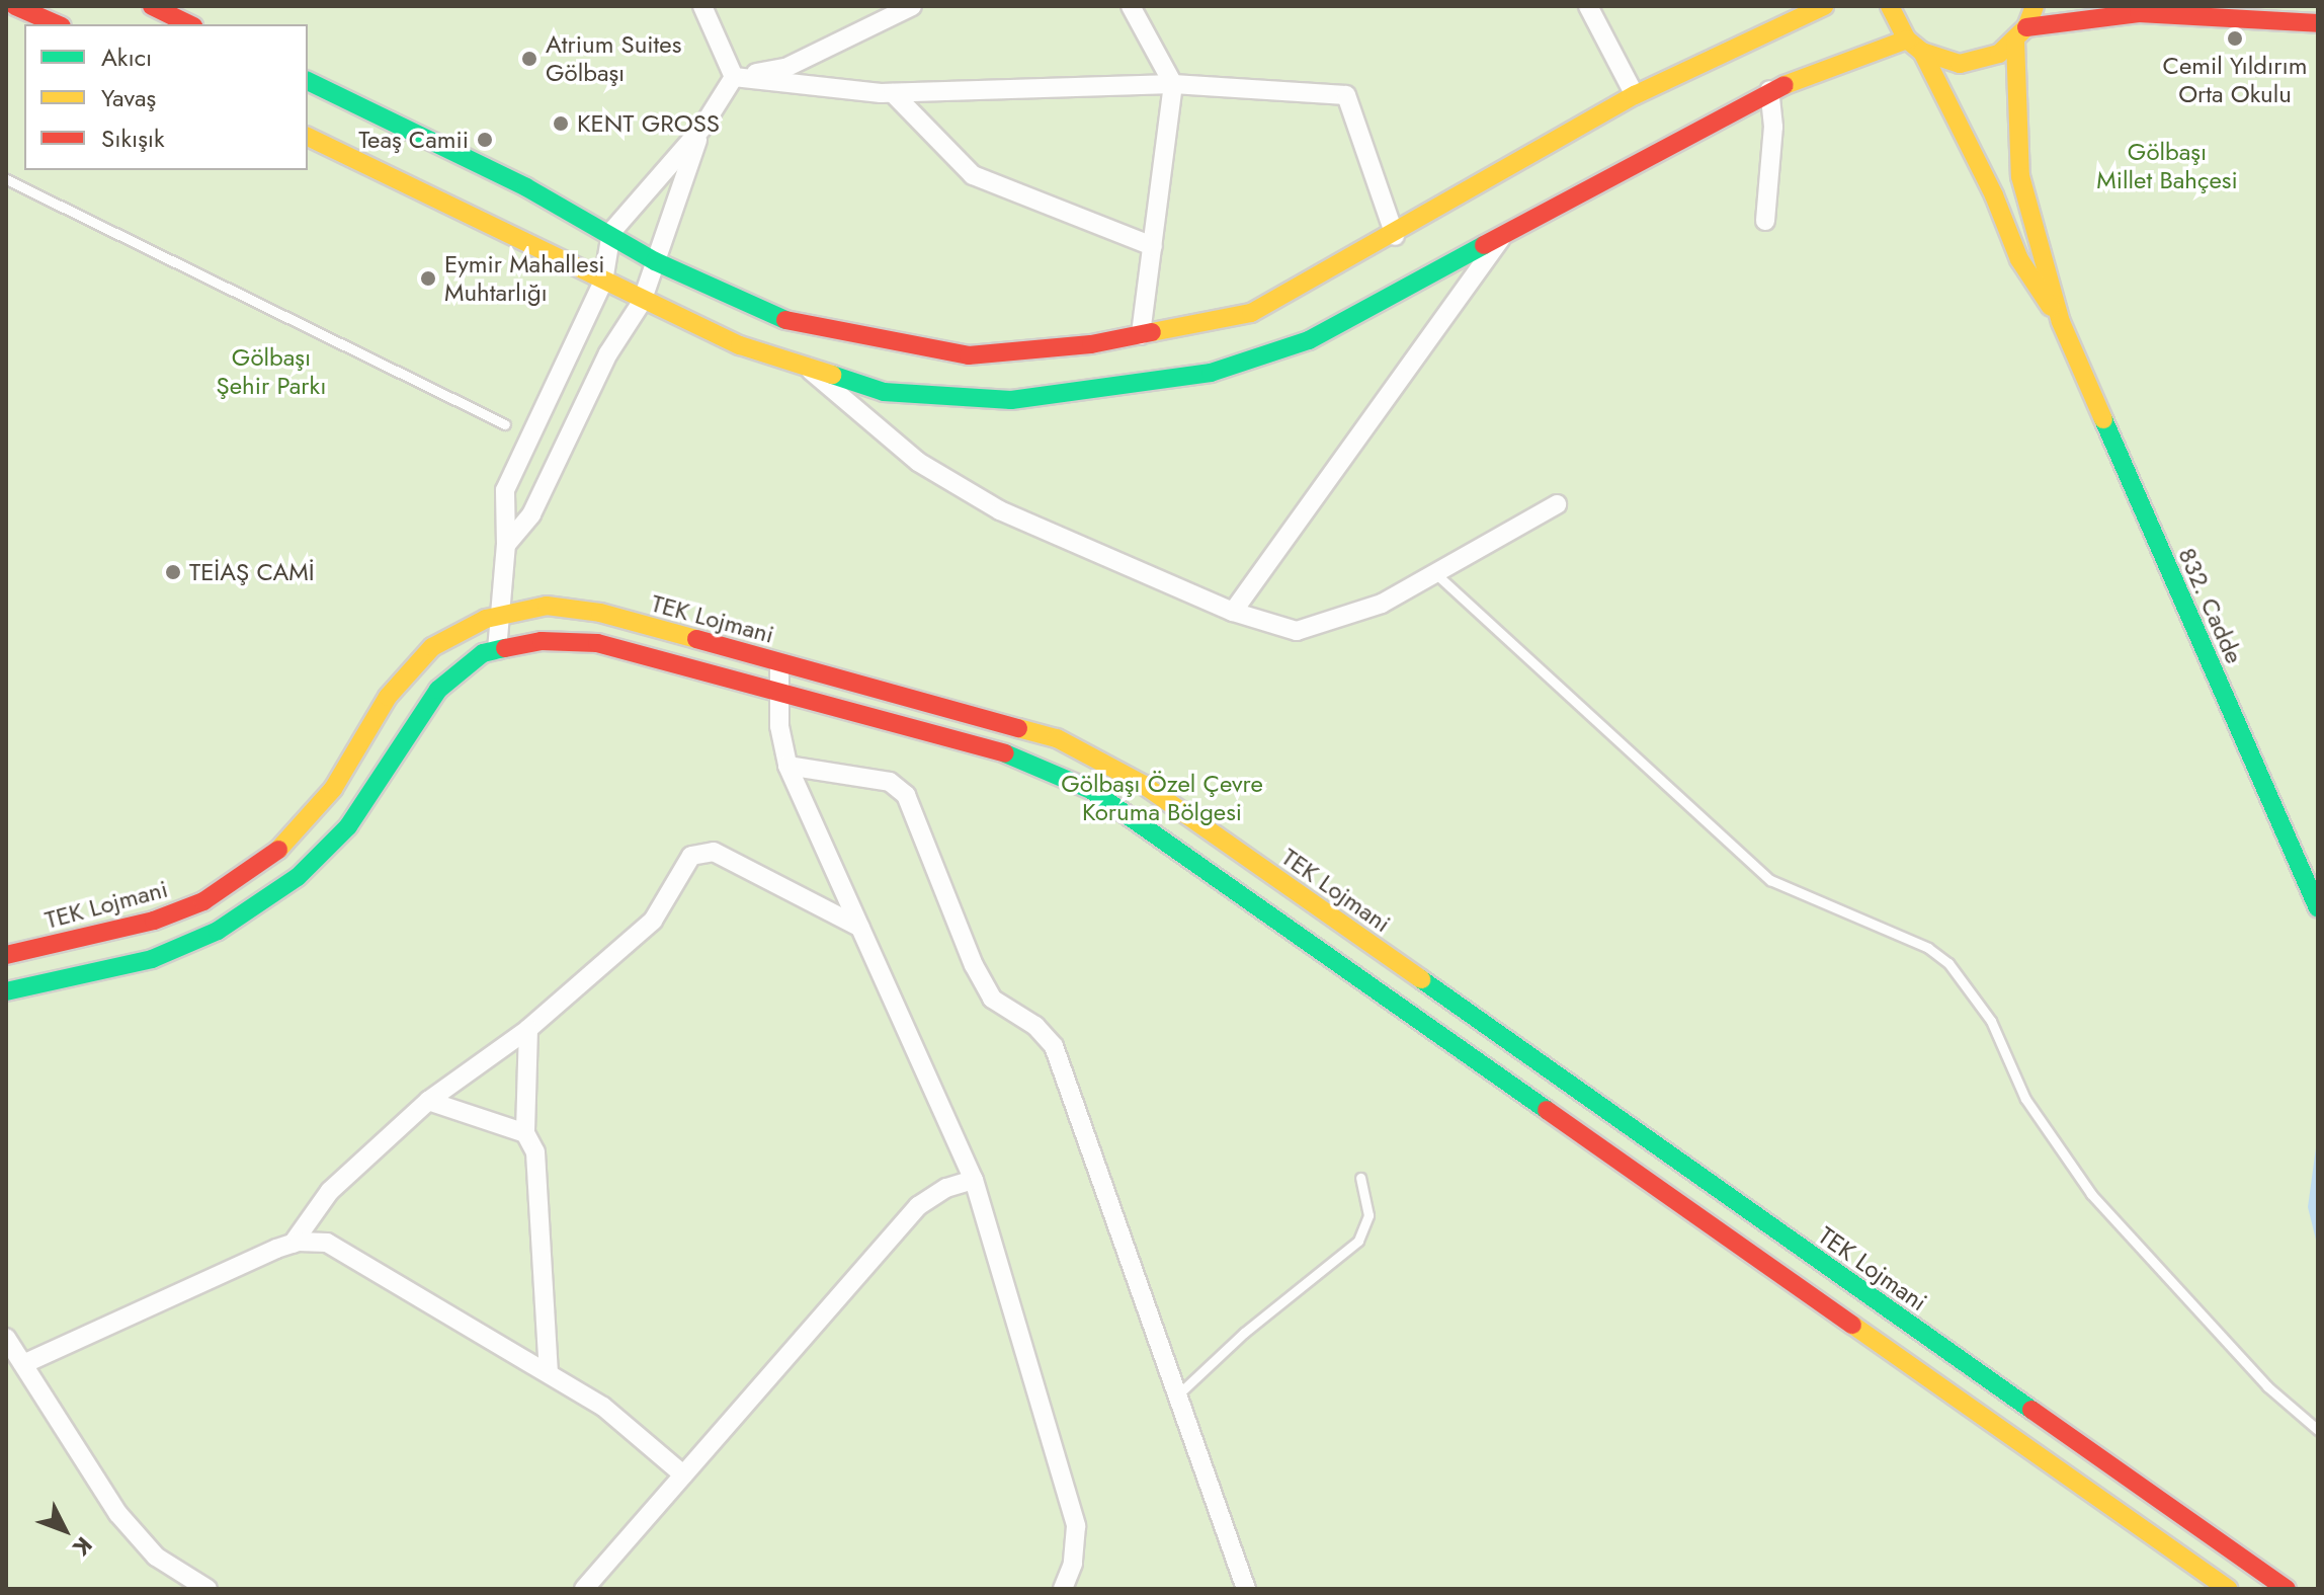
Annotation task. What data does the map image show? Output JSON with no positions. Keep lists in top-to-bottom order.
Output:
{
  "streets": {
    "street": ["832. Cadde", "TEK Lojmani"]
  },
  "parks": ["Gölbaşı Millet Bahçesi", "Gölbaşı Şehir Parkı", "Gölbaşı Özel Çevre Koruma Bölgesi"],
  "places": [
    "Cemil Yıldırım Orta Okulu",
    "Atrium Suites Gölbaşı",
    "KENT GROSS",
    "Teaş Camii",
    "Eymir Mahallesi Muhtarlığı",
    "TEİAŞ CAMİ"
  ],
  "legend": ["Akıcı", "Yavaş", "Sıkışık"],
  "north": "bottom right"
}
